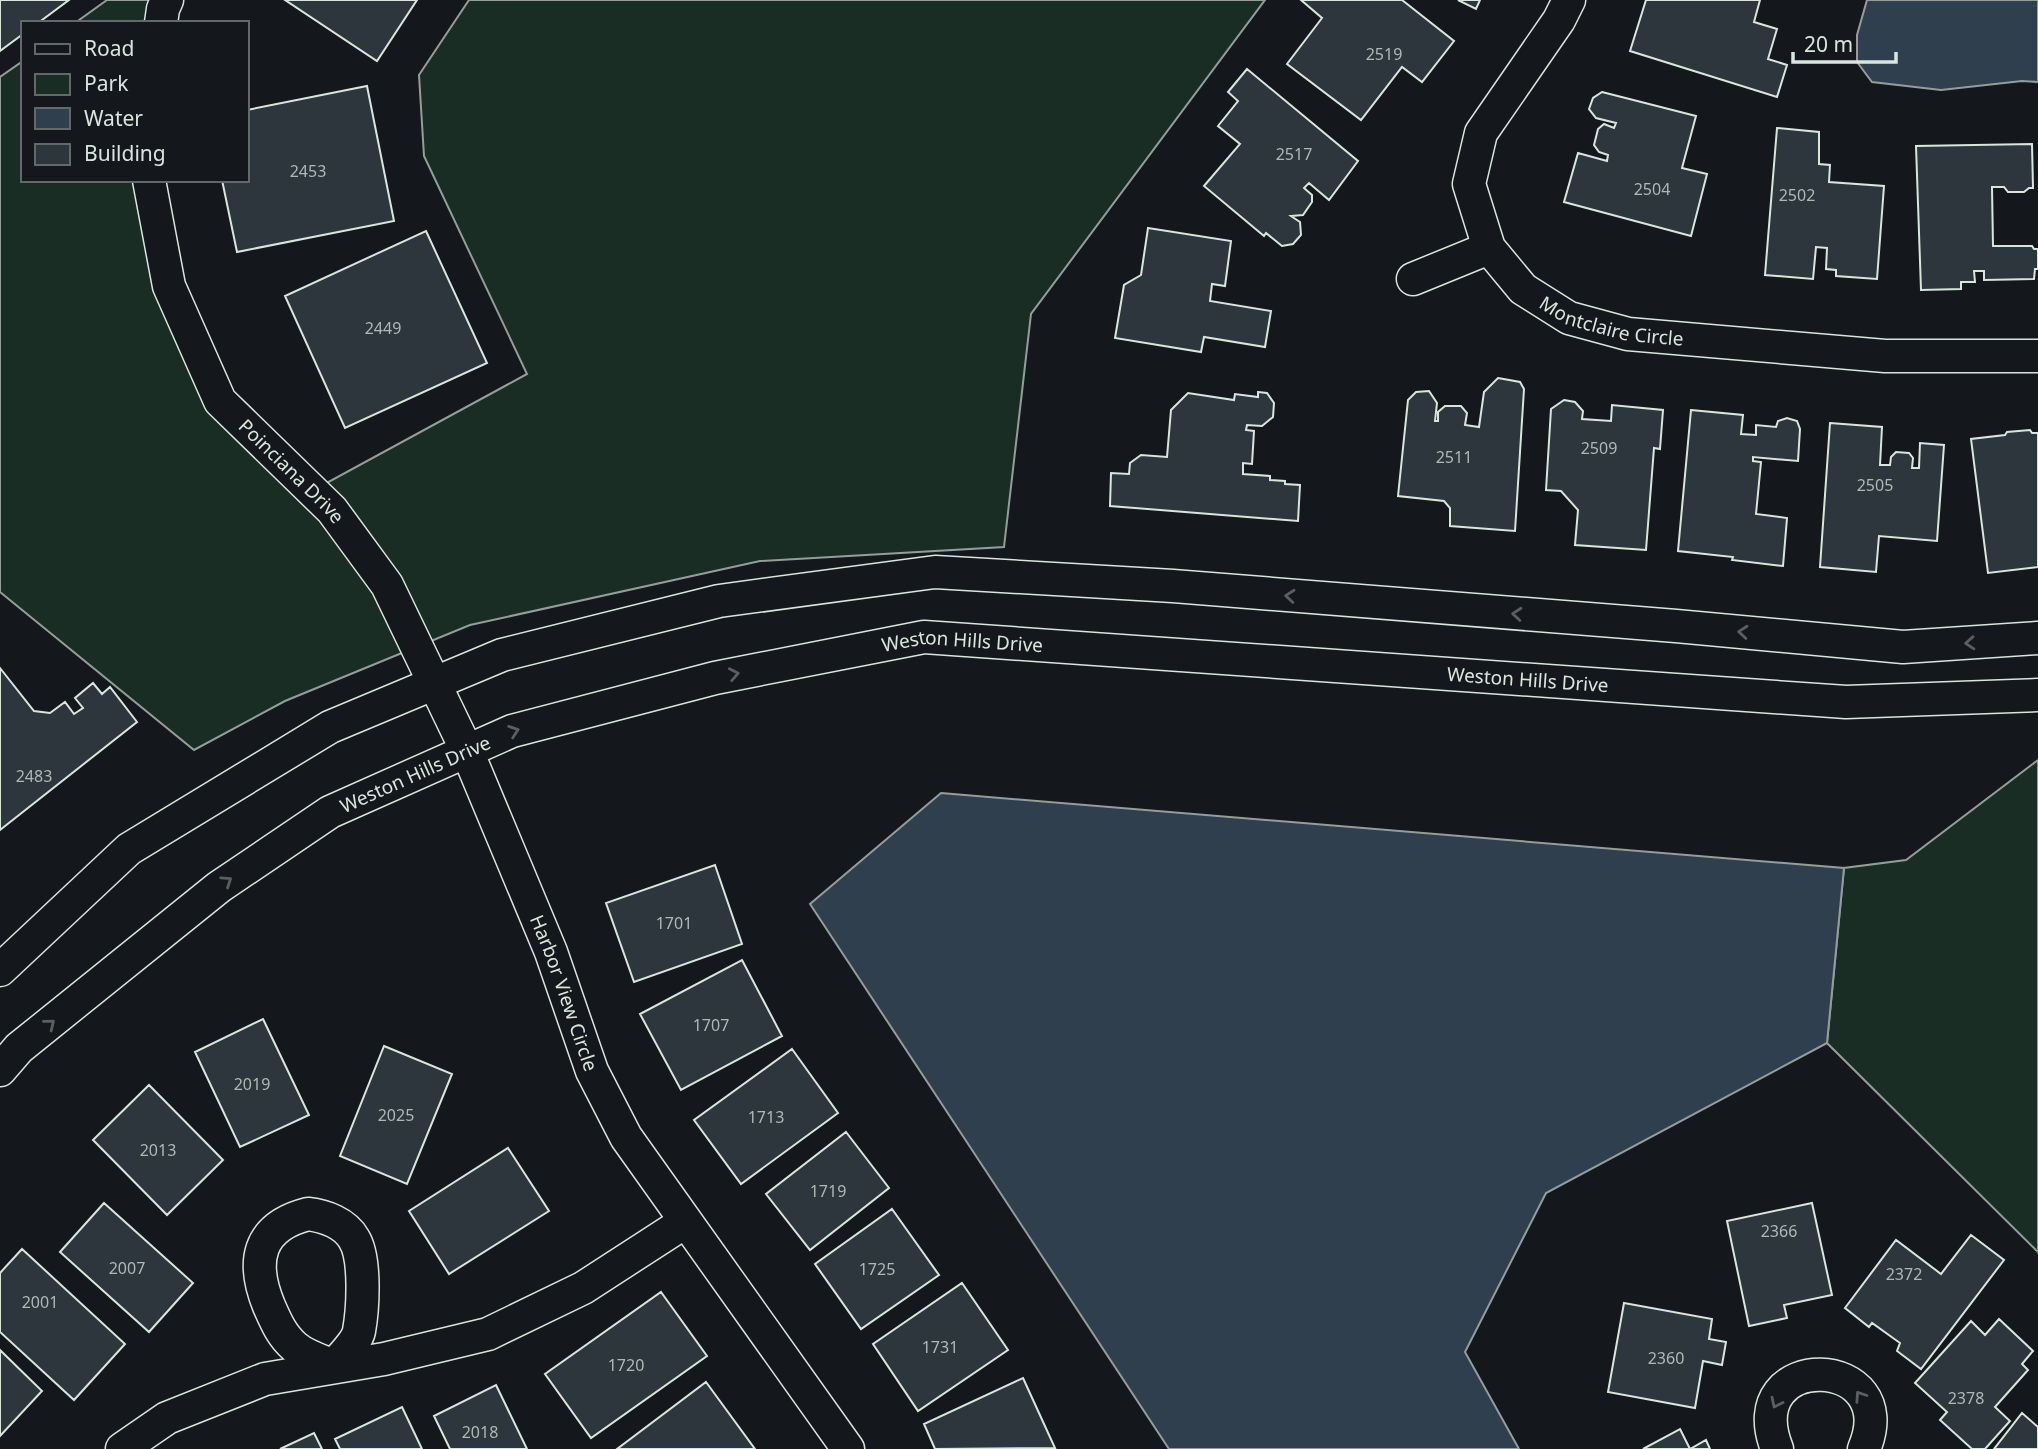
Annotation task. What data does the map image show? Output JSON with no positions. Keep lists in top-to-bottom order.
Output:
{
  "streets": {
    "street": [
      "Montclaire Circle",
      "Poinciana Drive",
      "Weston Hills Drive",
      "Harbor View Circle"
    ]
  },
  "crossings": [
    ["Poinciana Drive", "Weston Hills Drive"],
    ["Poinciana Drive", "Harbor View Circle"],
    ["Weston Hills Drive", "Harbor View Circle"]
  ],
  "house_numbers": [
    "2519",
    "2517",
    "2453",
    "2504",
    "2502",
    "2449",
    "2509",
    "2511",
    "2505",
    "2483",
    "1701",
    "1707",
    "2019",
    "2025",
    "1713",
    "2013",
    "1719",
    "2366",
    "2007",
    "1725",
    "2372",
    "2001",
    "1731",
    "2360",
    "1720",
    "2378",
    "2018"
  ],
  "legend": [
    "Road",
    "Park",
    "Water",
    "Building"
  ],
  "scale_bar": "20 m"
}
